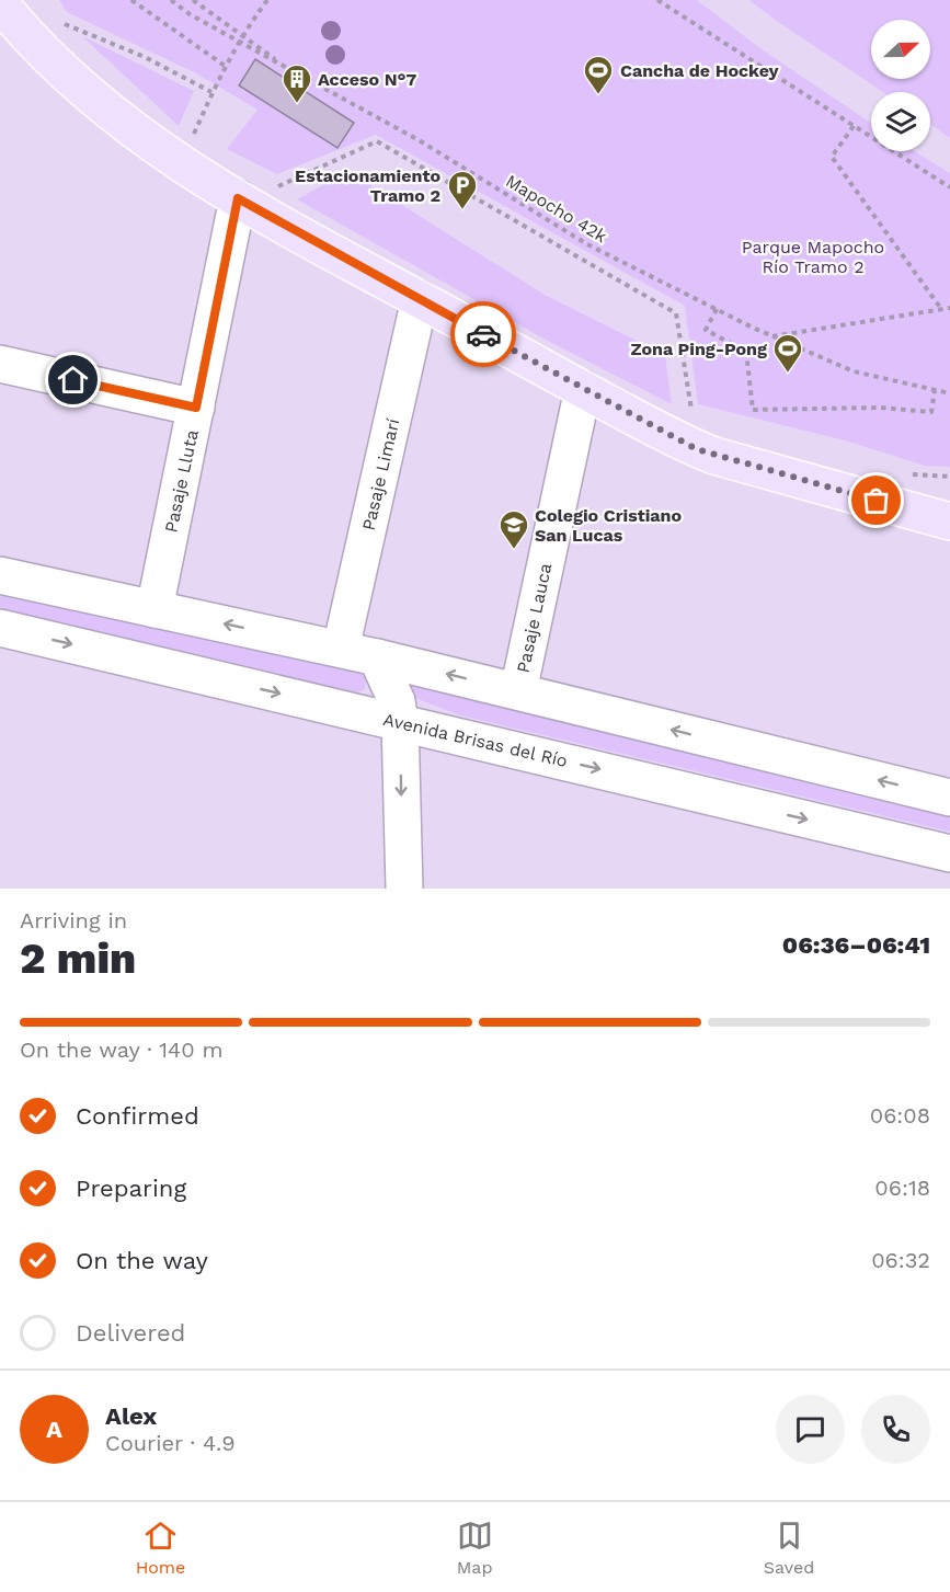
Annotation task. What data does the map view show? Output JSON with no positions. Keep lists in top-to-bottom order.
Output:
{
  "streets": {
    "street": [
      "Pasaje Limarí",
      "Pasaje Lluta",
      "Pasaje Lauca",
      "Avenida Brisas del Río"
    ],
    "path": ["Mapocho 42k"]
  },
  "parks": ["Parque Mapocho Río Tramo 2"],
  "places": {
    "sports": ["Cancha de Hockey", "Zona Ping-Pong"],
    "building": ["Acceso N°7"],
    "parking": ["Estacionamiento Tramo 2"],
    "school or university": ["Colegio Cristiano San Lucas"]
  },
  "north": "right",
  "page": {
    "heading": ["2 min", "Arriving in", "06:36–06:41"],
    "panel": ["Alex", "Courier · 4.9"],
    "bar": "On the way · 140 m",
    "list": [
      ["Confirmed", "06:08"],
      ["Preparing", "06:18"],
      ["On the way", "06:32"],
      "Delivered"
    ],
    "round": "A",
    "tabs": ["Home", "Map", "Saved"]
  }
}
